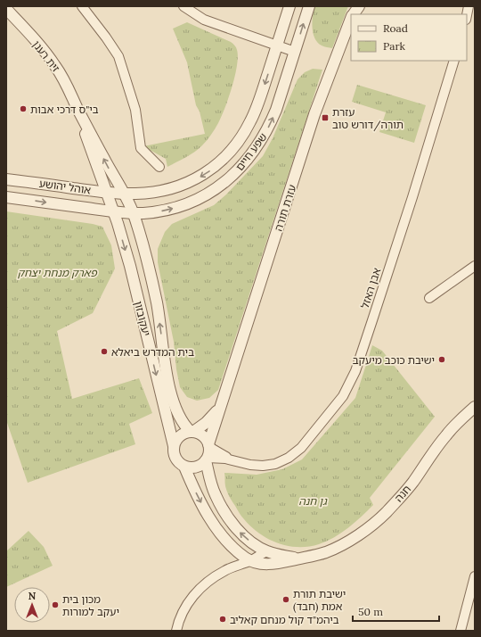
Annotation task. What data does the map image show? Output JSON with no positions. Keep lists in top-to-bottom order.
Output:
{
  "streets": {
    "street": [
      "זית רענן",
      "שפע חיים",
      "אוהל יהושע",
      "עזרת תורה",
      "אבן האזל",
      "יעקובזון",
      "חנה"
    ]
  },
  "crossings": [
    ["זית רענן", "שפע חיים"],
    ["זית רענן", "אוהל יהושע"],
    ["זית רענן", "יעקובזון"],
    ["שפע חיים", "אוהל יהושע"],
    ["שפע חיים", "יעקובזון"],
    ["אוהל יהושע", "יעקובזון"],
    ["עזרת תורה", "אבן האזל"],
    ["עזרת תורה", "יעקובזון"],
    ["עזרת תורה", "חנה"],
    ["אבן האזל", "יעקובזון"],
    ["אבן האזל", "חנה"],
    ["יעקובזון", "חנה"]
  ],
  "parks": ["פארק מנחת יצחק", "גן חנה"],
  "places": {
    "other": [
      "בי\"ס דרכי אבות",
      "בית המדרש ביאלא",
      "ישיבת כוכב מיעקב",
      "ישיבת תורת אמת (חבד)",
      "מכון בית יעקב למורות",
      "ביהמ\"ד קול מנחם קאליב"
    ],
    "transit": ["עזרת תורה/דורש טוב"]
  },
  "legend": ["Road", "Park"],
  "scale_bar": "50 m",
  "north": "top"
}
